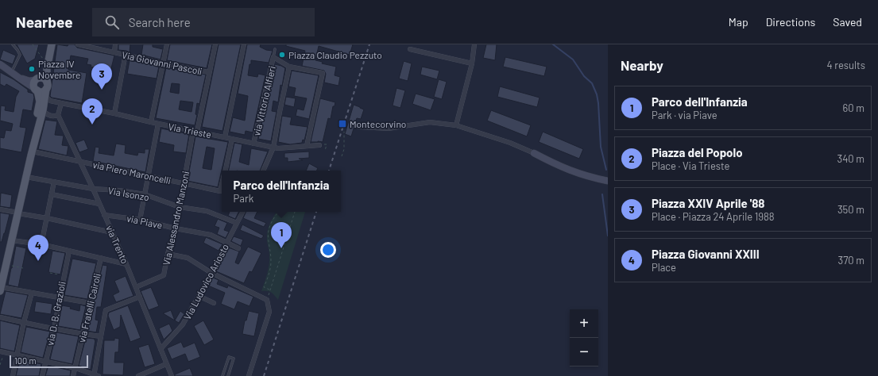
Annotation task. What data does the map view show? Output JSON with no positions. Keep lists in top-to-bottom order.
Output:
{
  "streets": {
    "street": [
      "Via Giovanni Pascoli",
      "via Vittorio Alfieri",
      "Via Trieste",
      "via Piero Maroncelli",
      "Via Isonzo",
      "Via Alessandro Manzoni",
      "via Piave",
      "via Trento",
      "Via Ludovico Ariosto",
      "via Fratelli Cairoli",
      "via D. B. Grazioli"
    ]
  },
  "crossings": [
    ["Via Giovanni Pascoli", "Via Alessandro Manzoni"],
    ["via Vittorio Alfieri", "Via Trieste"],
    ["Via Trieste", "Via Alessandro Manzoni"],
    ["via Piero Maroncelli", "Via Alessandro Manzoni"],
    ["via Piero Maroncelli", "via Trento"],
    ["Via Isonzo", "Via Alessandro Manzoni"],
    ["Via Isonzo", "via Trento"],
    ["Via Isonzo", "Via Ludovico Ariosto"],
    ["Via Alessandro Manzoni", "via Piave"],
    ["Via Alessandro Manzoni", "via Trento"],
    ["via Piave", "via Trento"],
    ["via Piave", "Via Ludovico Ariosto"],
    ["via Trento", "Via Ludovico Ariosto"]
  ],
  "places": {
    "other": ["Piazza Claudio Pezzuto", "Piazza IV Novembre"],
    "transit": ["Montecorvino"]
  },
  "scale_bar": "100 m",
  "page": {
    "header": "Nearbee",
    "search": "Search here",
    "nav": ["Map", "Directions", "Saved"],
    "heading": ["Nearby", "4 results"],
    "pins": [
      "3",
      "2",
      "1",
      "4"
    ],
    "list": [
      {
        "mark": "1",
        "name": "Parco dell'Infanzia",
        "note": "Park · via Piave",
        "value": "60 m"
      },
      {
        "mark": "2",
        "name": "Piazza del Popolo",
        "note": "Place · Via Trieste",
        "value": "340 m"
      },
      {
        "mark": "3",
        "name": "Piazza XXIV Aprile '88",
        "note": "Place · Piazza 24 Aprile 1988",
        "value": "350 m"
      },
      {
        "mark": "4",
        "name": "Piazza Giovanni XXIII",
        "note": "Place",
        "value": "370 m"
      }
    ],
    "popup": ["Parco dell'Infanzia", "Park"],
    "map_buttons": ["+", "−"],
    "scale": "100 m"
  }
}
